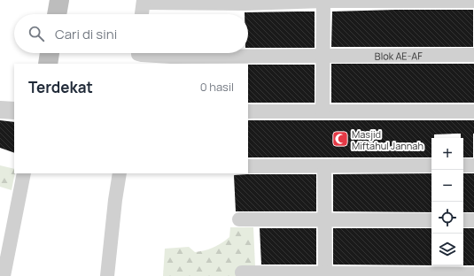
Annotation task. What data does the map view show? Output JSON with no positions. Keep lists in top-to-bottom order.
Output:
{
  "streets": {
    "street": ["Blok AE-AF"]
  },
  "places": {
    "mosque": ["Masjid Miftahul Jannah"]
  },
  "page": {
    "search": "Cari di sini",
    "heading": ["Terdekat", "0 hasil"],
    "map_buttons": ["+", "−"]
  }
}
